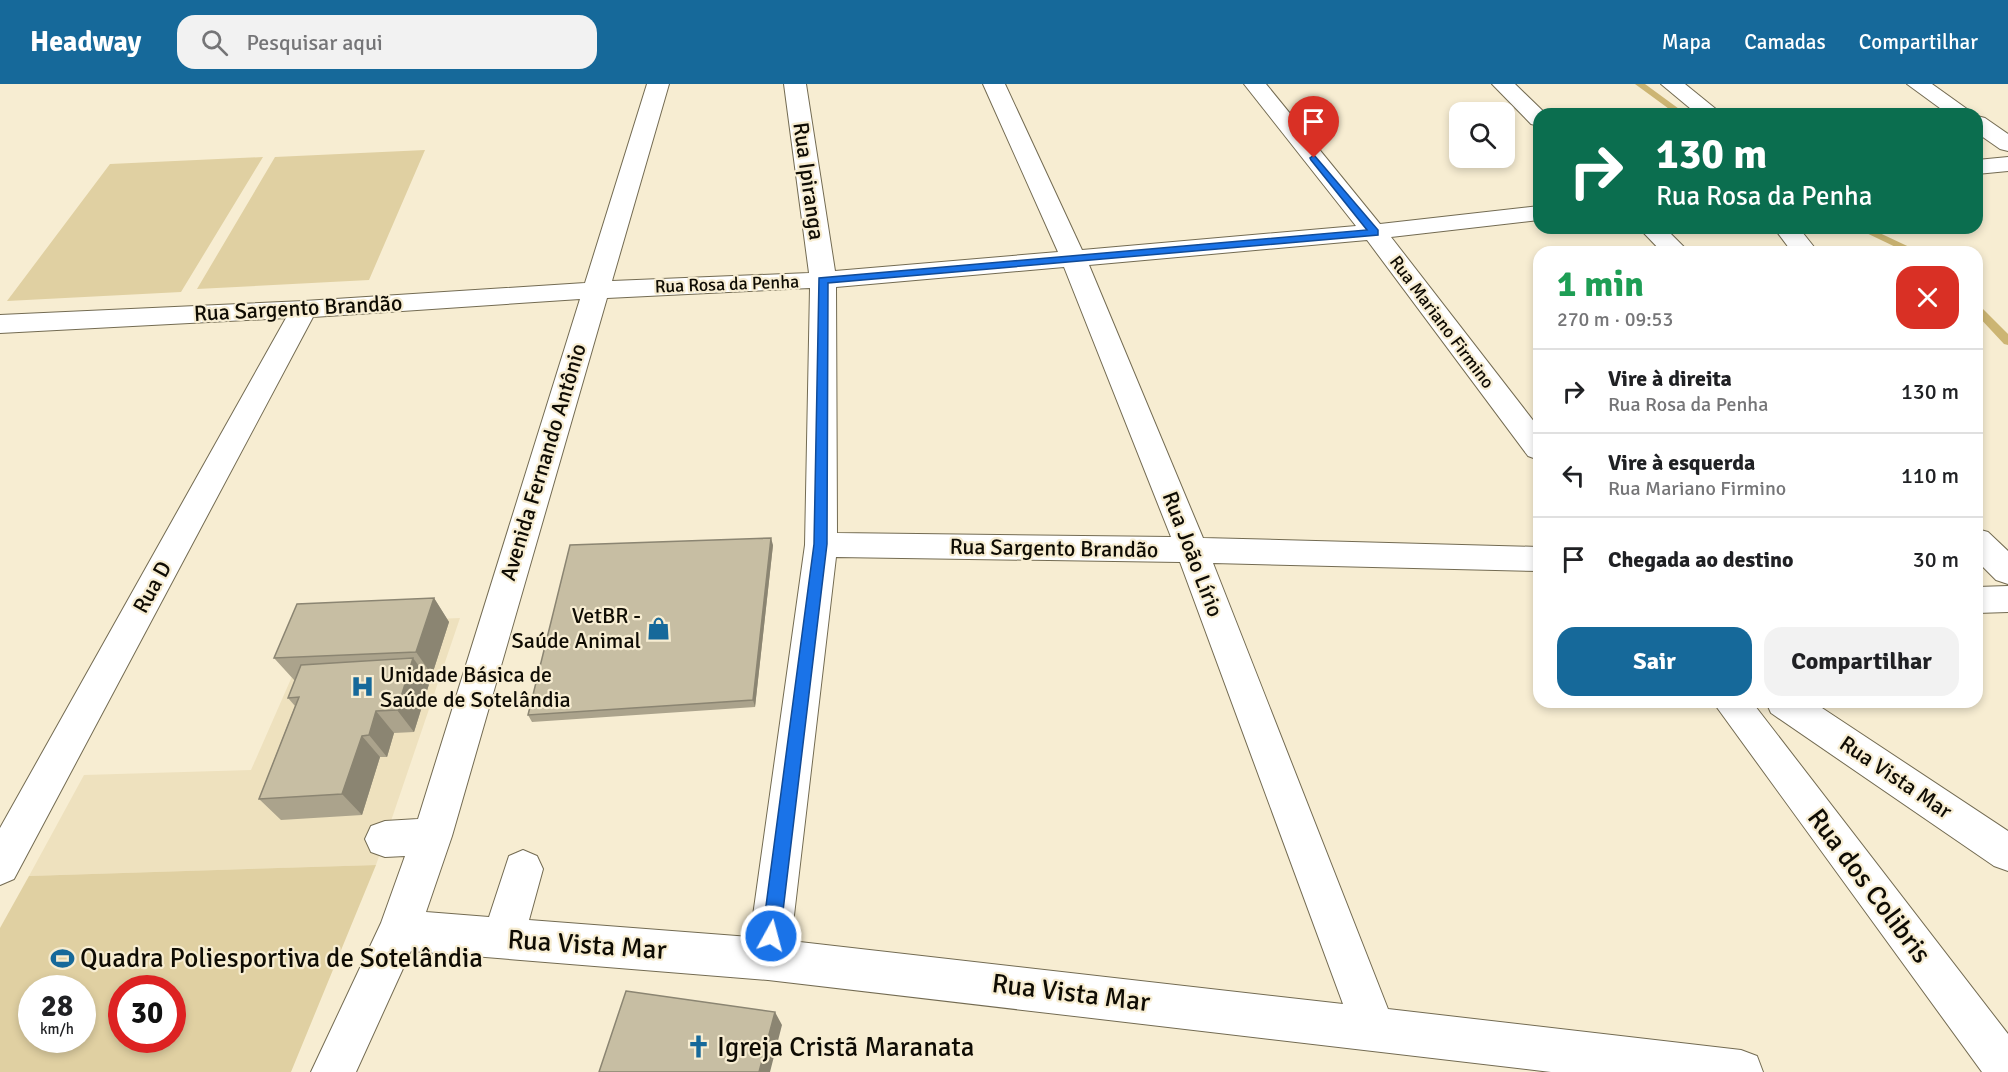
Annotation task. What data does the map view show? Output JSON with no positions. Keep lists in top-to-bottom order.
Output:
{
  "streets": {
    "street": [
      "Rua Ipiranga",
      "Rua Rosa da Penha",
      "Rua Sargento Brandão",
      "Rua Mariano Firmino",
      "Avenida Fernando Antônio",
      "Rua João Lírio",
      "Rua D",
      "Rua Vista Mar",
      "Rua dos Colibris"
    ]
  },
  "crossings": [
    ["Rua Ipiranga", "Rua Rosa da Penha"],
    ["Rua Ipiranga", "Rua Sargento Brandão"],
    ["Rua Ipiranga", "Rua Vista Mar"],
    ["Rua Rosa da Penha", "Rua Sargento Brandão"],
    ["Rua Rosa da Penha", "Rua Mariano Firmino"],
    ["Rua Rosa da Penha", "Avenida Fernando Antônio"],
    ["Rua Rosa da Penha", "Rua João Lírio"],
    ["Rua Sargento Brandão", "Avenida Fernando Antônio"],
    ["Rua Sargento Brandão", "Rua João Lírio"],
    ["Rua Sargento Brandão", "Rua D"],
    ["Avenida Fernando Antônio", "Rua Vista Mar"],
    ["Rua João Lírio", "Rua Vista Mar"]
  ],
  "places": {
    "shop": ["VetBR - Saúde Animal"],
    "hospital": ["Unidade Básica de Saúde de Sotelândia"],
    "sports": ["Quadra Poliesportiva de Sotelândia"],
    "church": ["Igreja Cristã Maranata"]
  },
  "page": {
    "header": "Headway",
    "search": "Pesquisar aqui",
    "nav": ["Mapa", "Camadas", "Compartilhar"],
    "turn": ["130 m", "Rua Rosa da Penha"],
    "heading": ["1 min", "270 m · 09:53"],
    "list": [
      {
        "name": "Vire à direita",
        "note": "Rua Rosa da Penha",
        "value": "130 m"
      },
      {
        "name": "Vire à esquerda",
        "note": "Rua Mariano Firmino",
        "value": "110 m"
      },
      {
        "name": "Chegada ao destino",
        "value": "30 m"
      }
    ],
    "buttons": ["Sair", "Compartilhar"],
    "speed": "28 km/h",
    "limit": "30"
  }
}
